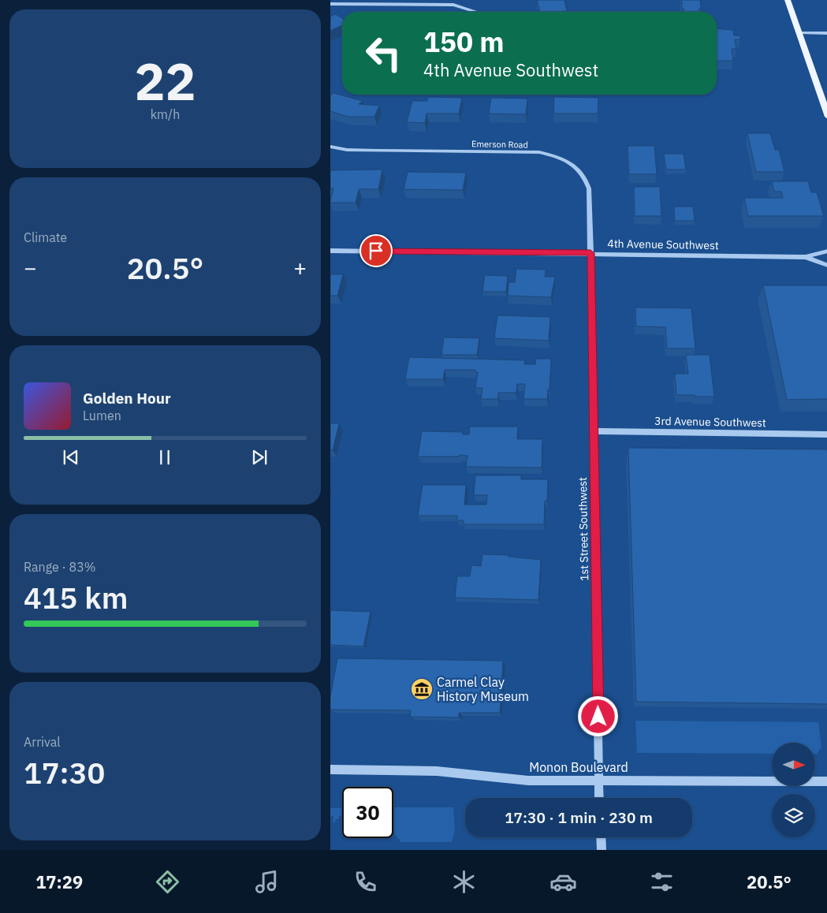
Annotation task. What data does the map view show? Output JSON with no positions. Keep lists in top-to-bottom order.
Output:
{
  "streets": {
    "street": [
      "Emerson Road",
      "4th Avenue Southwest",
      "3rd Avenue Southwest",
      "1st Street Southwest",
      "Monon Boulevard"
    ]
  },
  "crossings": [
    ["Emerson Road", "4th Avenue Southwest"],
    ["Emerson Road", "1st Street Southwest"],
    ["4th Avenue Southwest", "1st Street Southwest"],
    ["3rd Avenue Southwest", "1st Street Southwest"],
    ["1st Street Southwest", "Monon Boulevard"]
  ],
  "places": {
    "museum": ["Carmel Clay History Museum"]
  },
  "north": "right",
  "page": {
    "tile": [
      ["22", "km/h"],
      "Climate",
      ["Range · 83%", "415 km"],
      ["Arrival", "17:30"]
    ],
    "turn": ["150 m", "4th Avenue Southwest"],
    "heat": ["−", "20.5°", "+"],
    "song": ["Golden Hour", "Lumen"],
    "limit": "30",
    "trip": "17:30 · 1 min · 230 m",
    "tabs": ["17:29", "20.5°"]
  }
}
